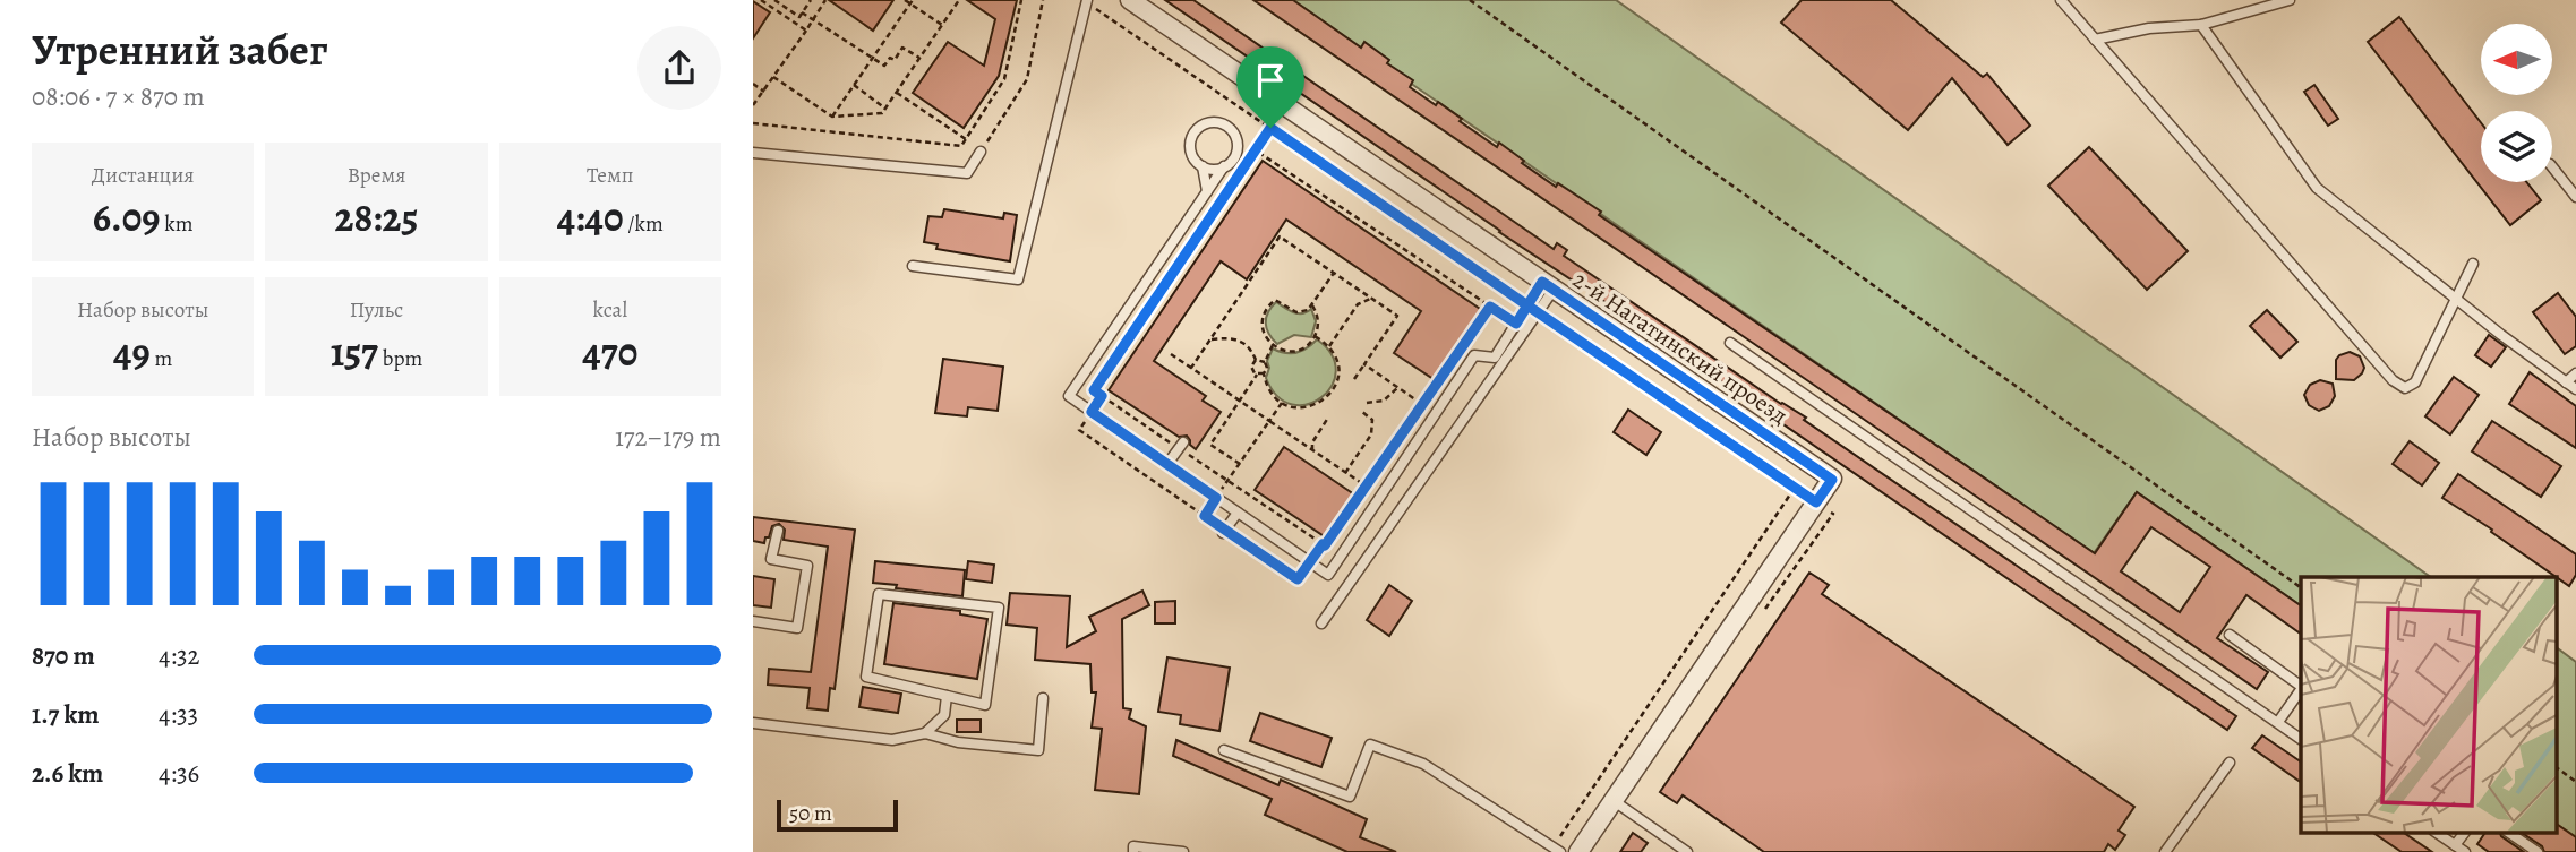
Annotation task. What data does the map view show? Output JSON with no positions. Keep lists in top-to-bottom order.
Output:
{
  "streets": {
    "street": ["2-й Нагатинский проезд"]
  },
  "scale_bar": "50 m",
  "north": "left",
  "page": {
    "heading": ["Утренний забег", "08:06 · 7 × 870 m"],
    "stats": [
      ["Дистанция", "6.09 km"],
      ["Время", "28:25"],
      ["Темп", "4:40 /km"],
      ["Набор высоты", "49 m"],
      ["Пульс", "157 bpm"],
      ["kcal", "470"]
    ],
    "chart": ["Набор высоты", "172–179 m"],
    "list": [
      {
        "name": "870 m",
        "note": "4:32"
      },
      {
        "name": "1.7 km",
        "note": "4:33"
      },
      {
        "name": "2.6 km",
        "note": "4:36"
      }
    ],
    "scale": "50 m"
  }
}
